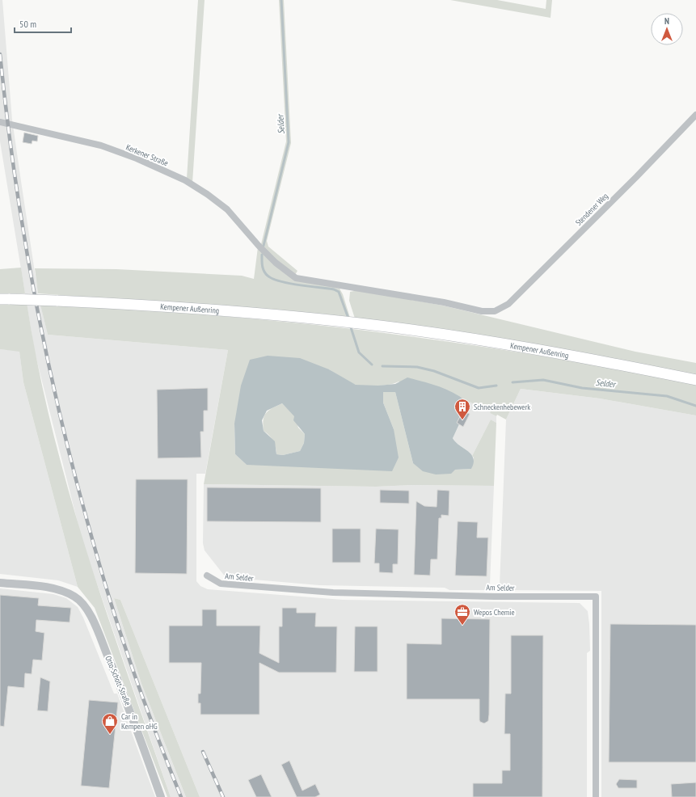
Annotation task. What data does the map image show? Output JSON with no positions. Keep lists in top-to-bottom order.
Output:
{
  "streets": {
    "main road": ["Kempener Außenring"],
    "street": [
      "Kerkener Straße",
      "Stendener Weg",
      "Am Selder",
      "Otto-Schott-Straße"
    ]
  },
  "crossings": [
    ["Kerkener Straße", "Stendener Weg"]
  ],
  "water": ["Selder"],
  "places": {
    "building": ["Schneckenhebewerk"],
    "office": ["Wepos Chemie"],
    "shop": ["Car in Kempen oHG"]
  },
  "scale_bar": "50 m",
  "north": "top"
}
